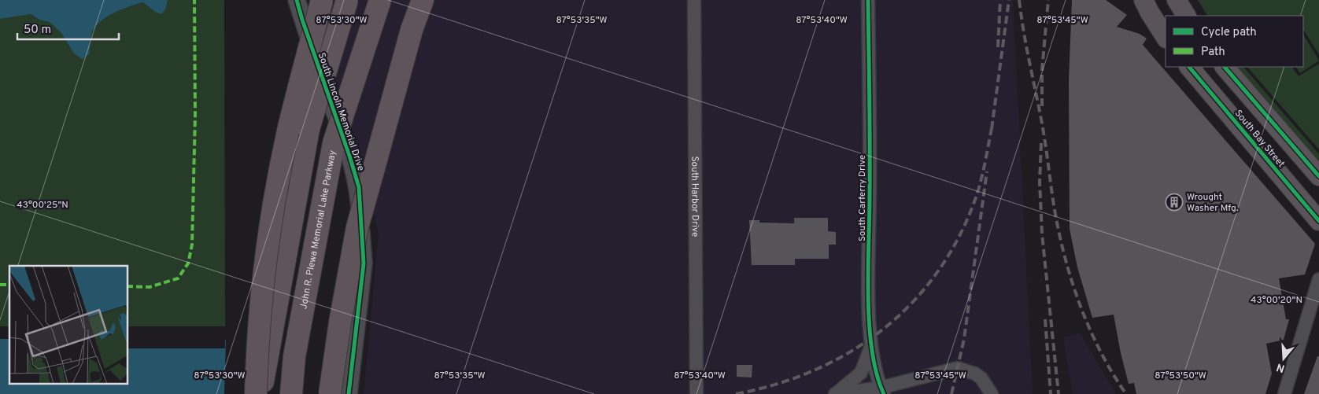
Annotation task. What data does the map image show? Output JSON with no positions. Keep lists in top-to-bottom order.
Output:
{
  "streets": {
    "highway": ["John R. Plewa Memorial Lake Parkway"],
    "main road": ["South Bay Street"],
    "street": ["South Lincoln Memorial Drive", "South Harbor Drive", "South Carferry Drive"]
  },
  "places": {
    "building": ["Wrought Washer Mfg."]
  },
  "legend": ["Cycle path", "Path"],
  "scale_bar": "50 m",
  "north": "bottom",
  "coordinates": [
    "87°53'30\"W",
    "87°53'35\"W",
    "87°53'40\"W",
    "87°53'45\"W",
    "43°00'25\"N",
    "43°00'20\"N",
    "87°53'50\"W"
  ]
}
